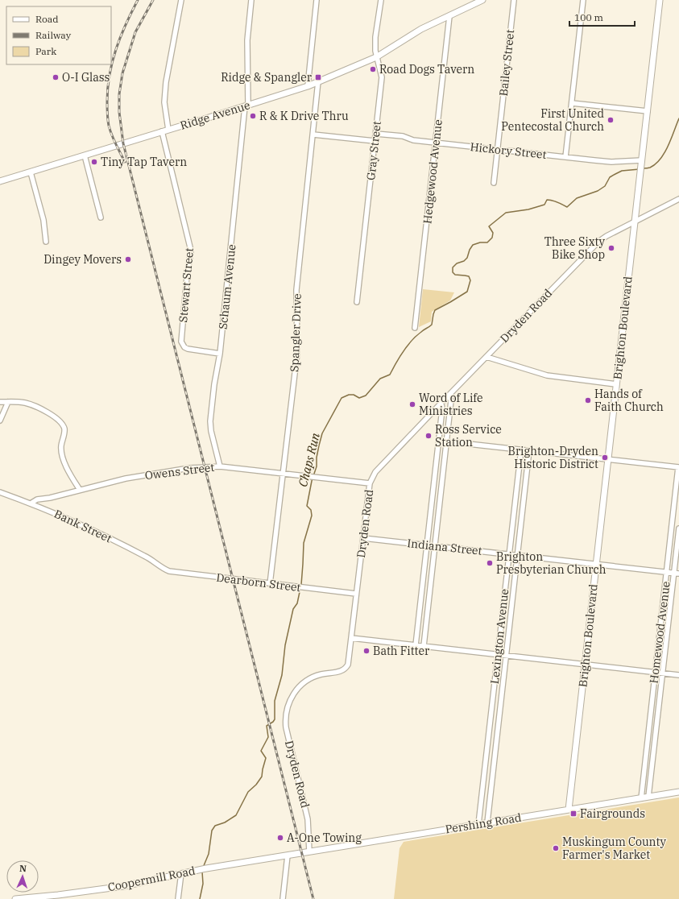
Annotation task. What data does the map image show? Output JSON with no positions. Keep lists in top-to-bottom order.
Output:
{
  "streets": {
    "street": [
      "Bailey Street",
      "Ridge Avenue",
      "Gray Street",
      "Hickory Street",
      "Hedgewood Avenue",
      "Stewart Street",
      "Schaum Avenue",
      "Dryden Road",
      "Brighton Boulevard",
      "Spangler Drive",
      "Owens Street",
      "Bank Street",
      "Indiana Street",
      "Dearborn Street",
      "Homewood Avenue",
      "Lexington Avenue",
      "Pershing Road",
      "Coopermill Road"
    ]
  },
  "crossings": [
    ["Bailey Street", "Hickory Street"],
    ["Ridge Avenue", "Gray Street"],
    ["Ridge Avenue", "Hedgewood Avenue"],
    ["Ridge Avenue", "Stewart Street"],
    ["Ridge Avenue", "Schaum Avenue"],
    ["Ridge Avenue", "Spangler Drive"],
    ["Gray Street", "Hickory Street"],
    ["Hickory Street", "Hedgewood Avenue"],
    ["Hickory Street", "Brighton Boulevard"],
    ["Stewart Street", "Schaum Avenue"],
    ["Schaum Avenue", "Owens Street"],
    ["Dryden Road", "Brighton Boulevard"],
    ["Dryden Road", "Owens Street"],
    ["Dryden Road", "Indiana Street"],
    ["Dryden Road", "Dearborn Street"],
    ["Dryden Road", "Pershing Road"],
    ["Brighton Boulevard", "Indiana Street"],
    ["Brighton Boulevard", "Pershing Road"],
    ["Spangler Drive", "Owens Street"],
    ["Spangler Drive", "Dearborn Street"],
    ["Owens Street", "Bank Street"],
    ["Bank Street", "Dearborn Street"],
    ["Indiana Street", "Homewood Avenue"],
    ["Indiana Street", "Lexington Avenue"],
    ["Homewood Avenue", "Pershing Road"],
    ["Lexington Avenue", "Pershing Road"],
    ["Pershing Road", "Coopermill Road"]
  ],
  "water": ["Chaps Run"],
  "places": {
    "other": [
      "Road Dogs Tavern",
      "O-I Glass",
      "R & K Drive Thru",
      "First United Pentecostal Church",
      "Tiny Tap Tavern",
      "Three Sixty Bike Shop",
      "Dingey Movers",
      "Hands of Faith Church",
      "Word of Life Ministries",
      "Ross Service Station",
      "Brighton-Dryden Historic District",
      "Brighton Presbyterian Church",
      "Bath Fitter",
      "A-One Towing",
      "Muskingum County Farmer's Market"
    ],
    "transit": ["Ridge & Spangler", "Fairgrounds"]
  },
  "legend": ["Road", "Railway", "Park"],
  "scale_bar": "100 m",
  "north": "top"
}
